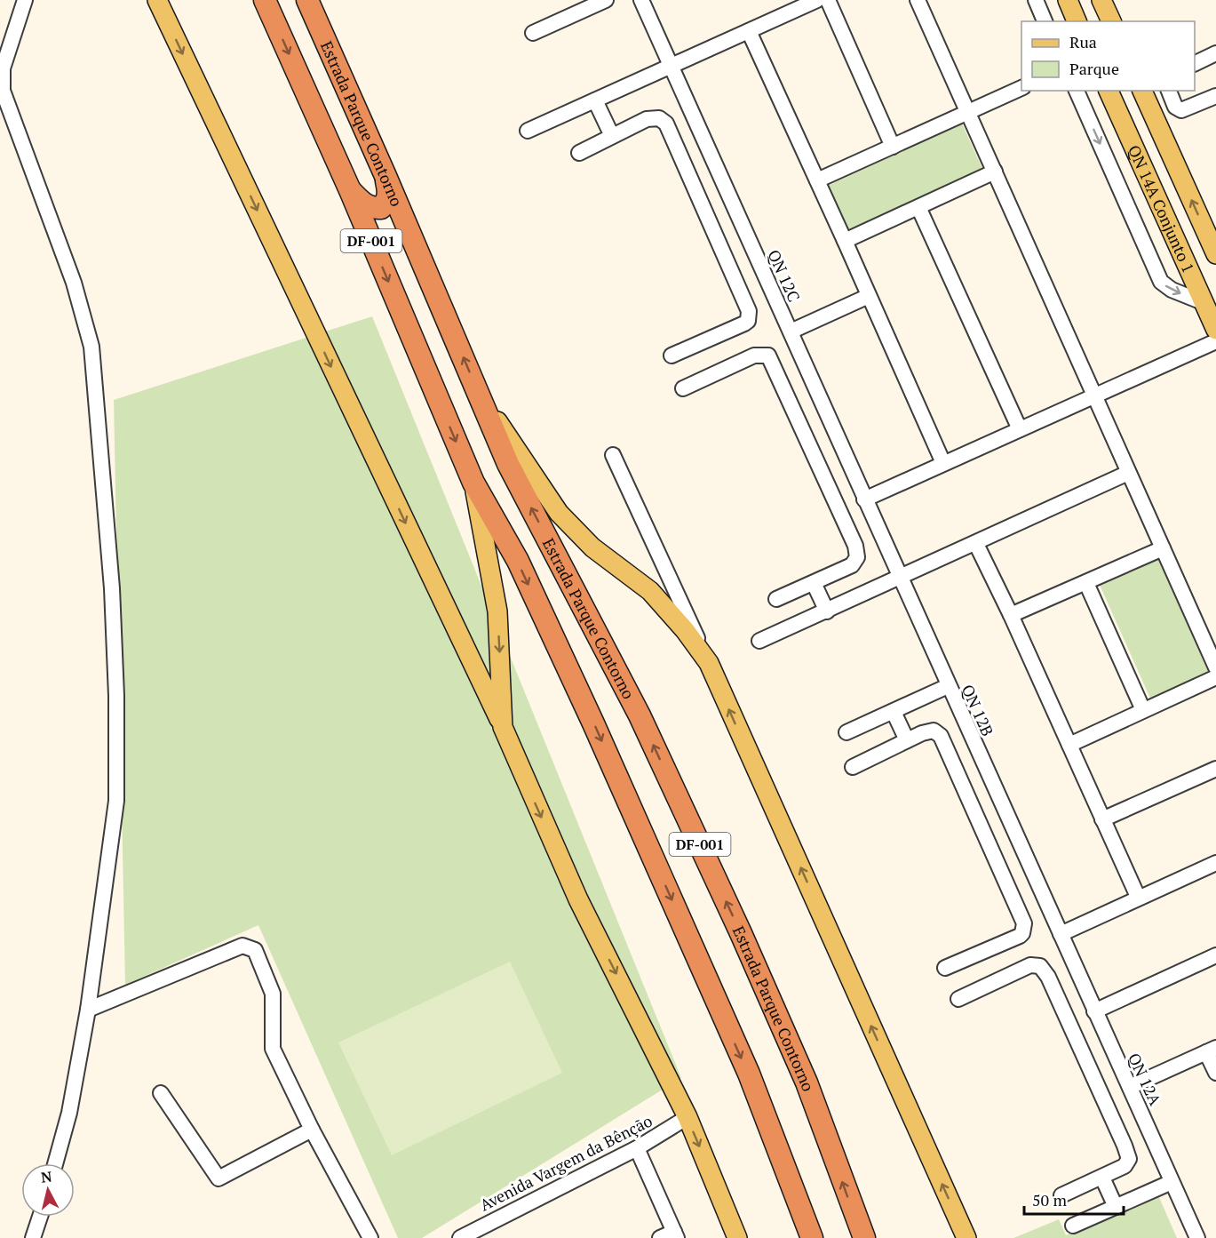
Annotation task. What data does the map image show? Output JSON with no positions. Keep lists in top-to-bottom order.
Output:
{
  "streets": {
    "highway": ["Estrada Parque Contorno", "DF-001"],
    "main road": ["QN 14A Conjunto 1"],
    "street": [
      "QN 12C",
      "QN 12B",
      "QN 12A",
      "Avenida Vargem da Bênção"
    ]
  },
  "crossings": [
    ["QN 12C", "QN 12B"],
    ["QN 12B", "QN 12A"]
  ],
  "legend": ["Rua", "Parque"],
  "scale_bar": "50 m",
  "north": "top"
}
